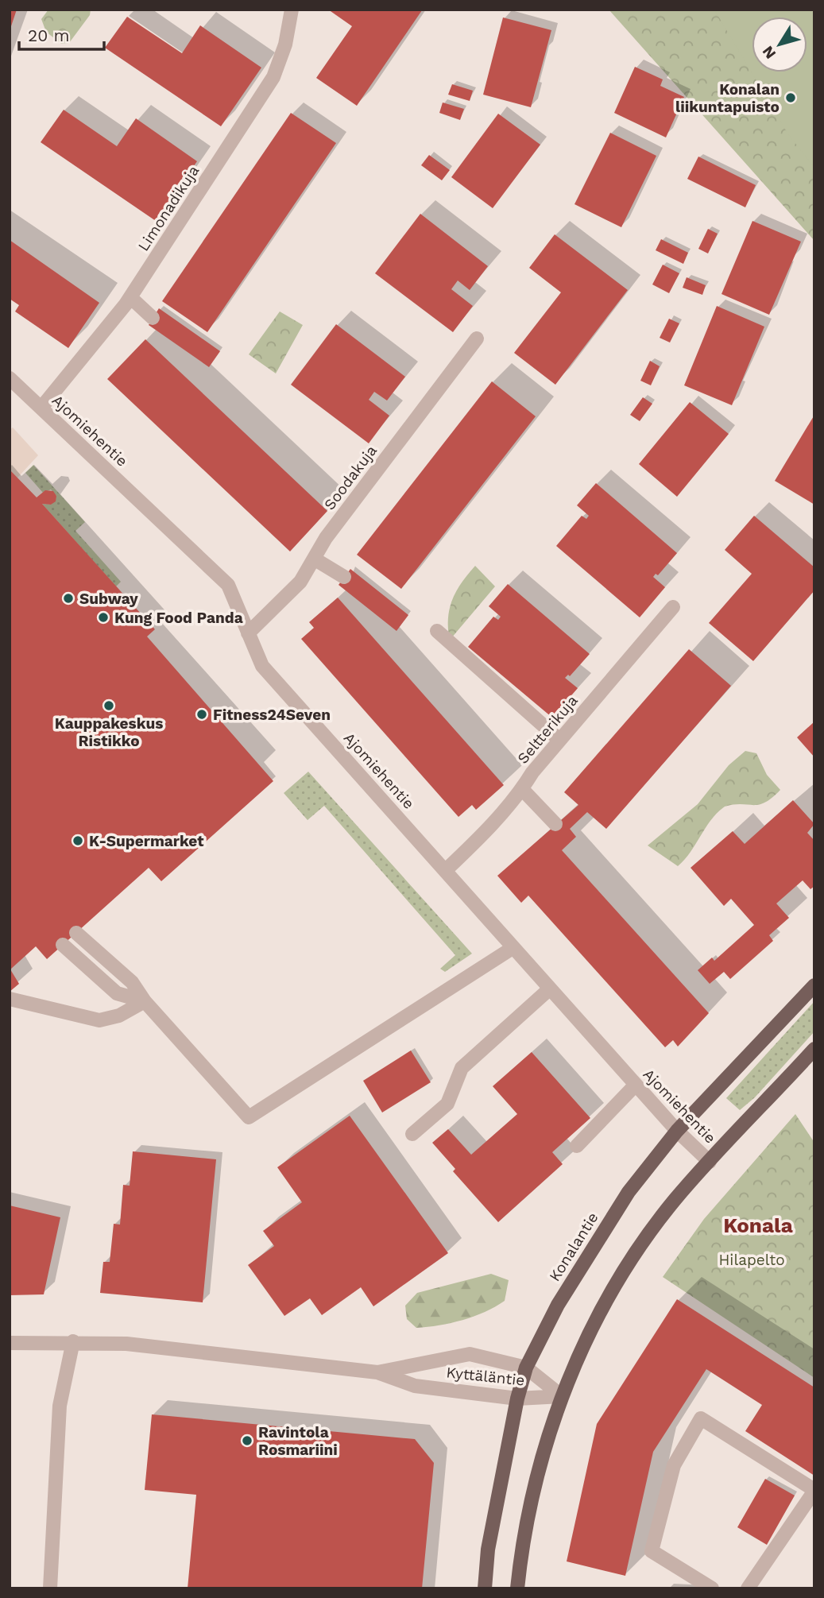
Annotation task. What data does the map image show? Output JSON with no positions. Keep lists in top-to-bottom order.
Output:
{
  "streets": {
    "main road": ["Konalantie"],
    "street": [
      "Limonadikuja",
      "Ajomiehentie",
      "Soodakuja",
      "Seltterikuja",
      "Kyttäläntie"
    ]
  },
  "crossings": [
    ["Limonadikuja", "Ajomiehentie"],
    ["Ajomiehentie", "Soodakuja"],
    ["Ajomiehentie", "Seltterikuja"],
    ["Ajomiehentie", "Konalantie"],
    ["Konalantie", "Kyttäläntie"]
  ],
  "districts": ["Konala"],
  "parks": ["Hilapelto"],
  "places": [
    "Konalan liikuntapuisto",
    "Subway",
    "Kung Food Panda",
    "Kauppakeskus Ristikko",
    "Fitness24Seven",
    "K-Supermarket",
    "Ravintola Rosmariini"
  ],
  "scale_bar": "20 m",
  "north": "bottom left"
}
